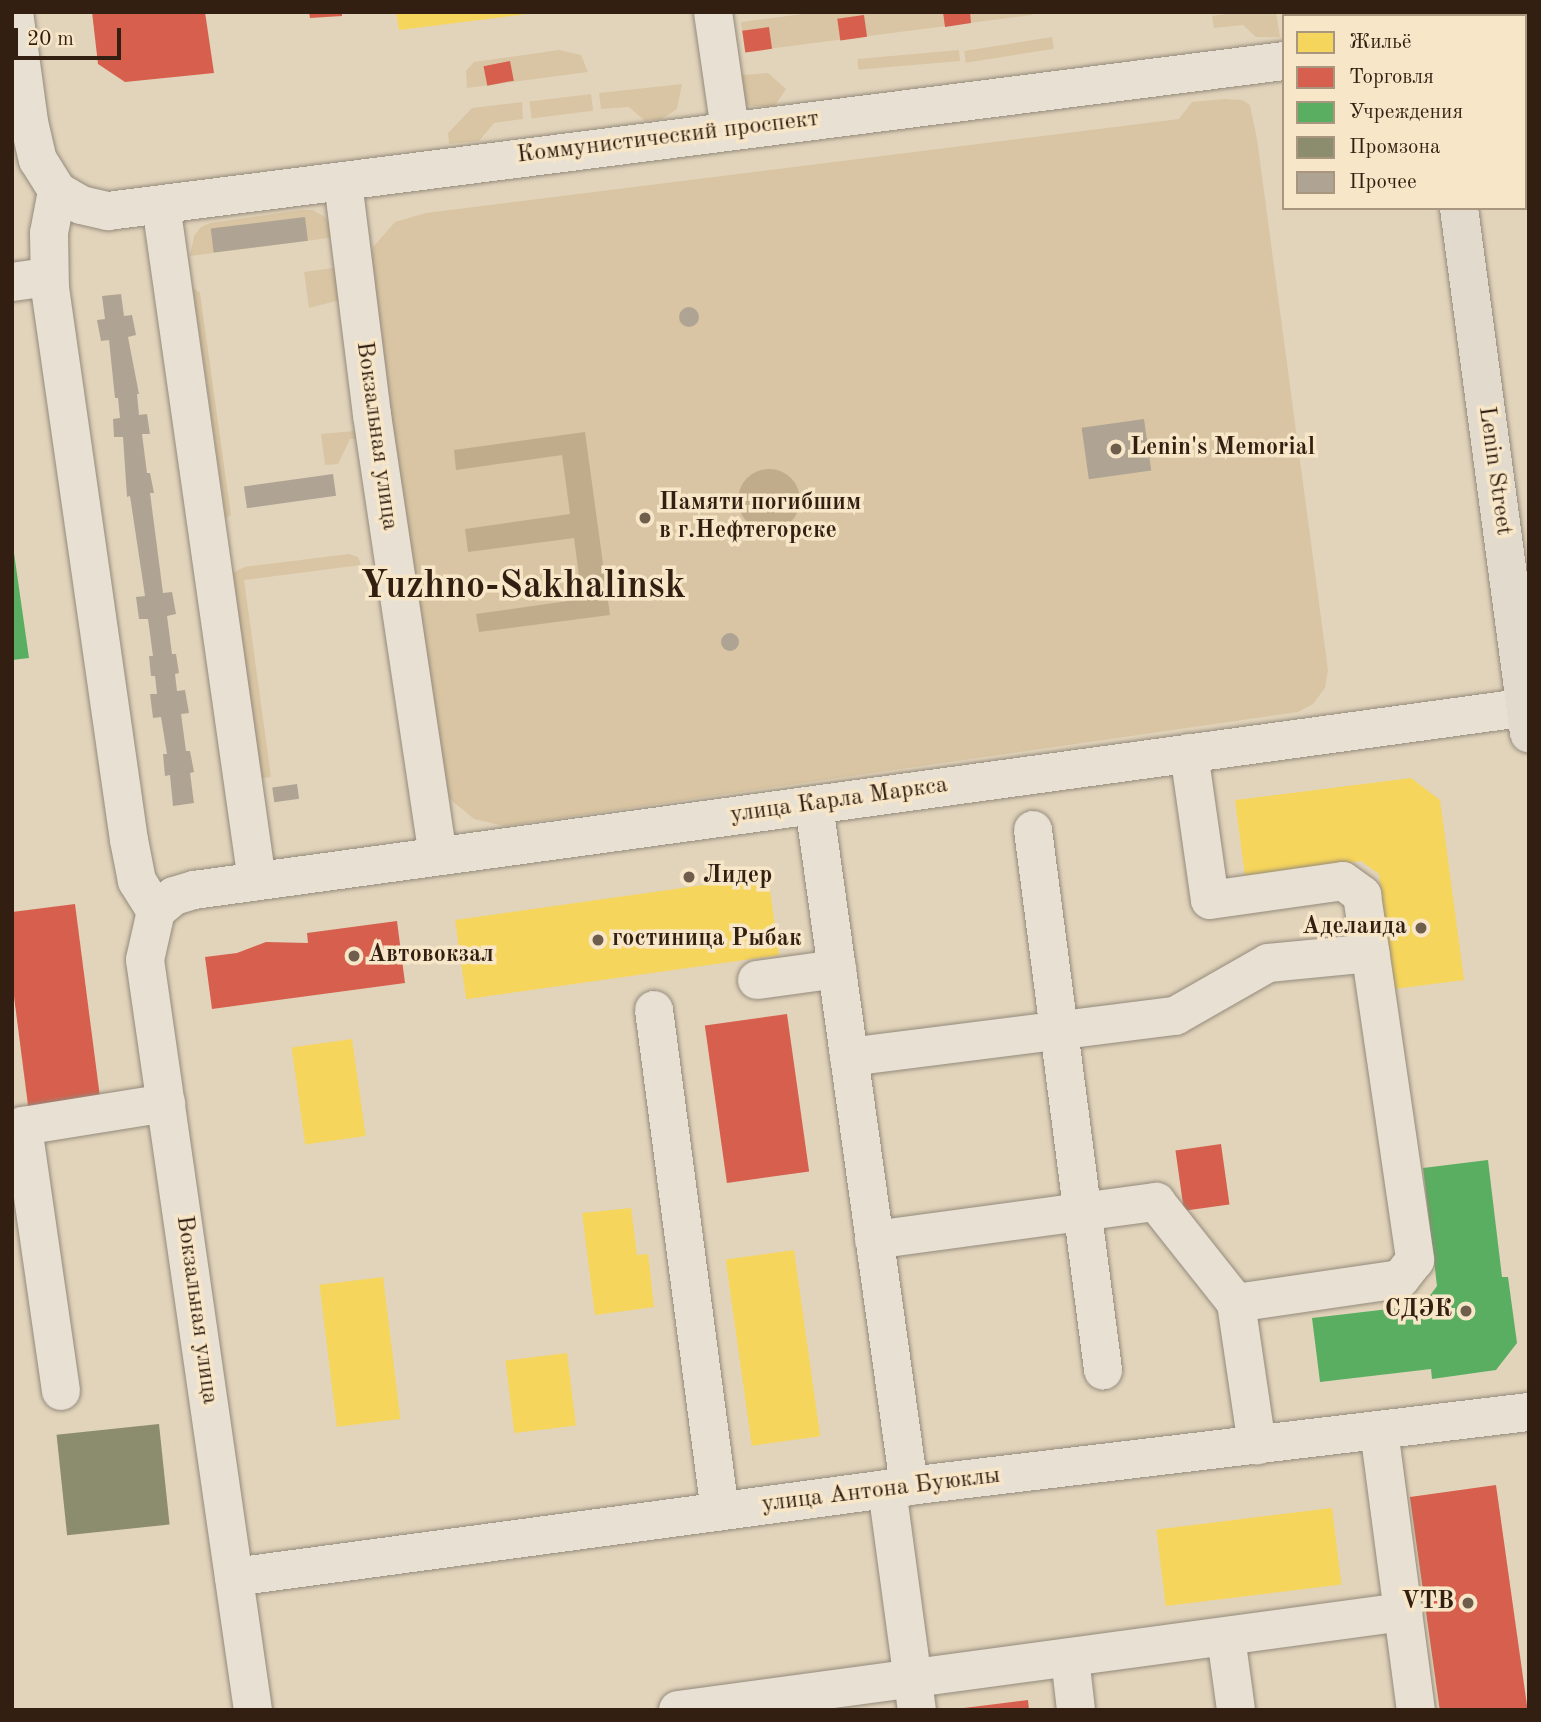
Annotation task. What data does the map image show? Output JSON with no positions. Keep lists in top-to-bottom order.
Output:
{
  "streets": {
    "main road": ["Lenin Street"],
    "street": [
      "Коммунистический проспект",
      "Вокзальная улица",
      "улица Карла Маркса",
      "улица Антона Буюклы"
    ]
  },
  "crossings": [
    ["Коммунистический проспект", "Вокзальная улица"],
    ["Вокзальная улица", "улица Карла Маркса"],
    ["Вокзальная улица", "улица Антона Буюклы"],
    ["Lenin Street", "улица Карла Маркса"]
  ],
  "districts": ["Yuzhno-Sakhalinsk"],
  "places": [
    "Lenin's Memorial",
    "Памяти погибшим в г.Нефтегорске",
    "Лидер",
    "Аделаида",
    "гостиница Рыбак",
    "Автовокзал",
    "СДЭК",
    "VTB"
  ],
  "legend": [
    "Жильё",
    "Торговля",
    "Учреждения",
    "Промзона",
    "Прочее"
  ],
  "scale_bar": "20 m"
}
